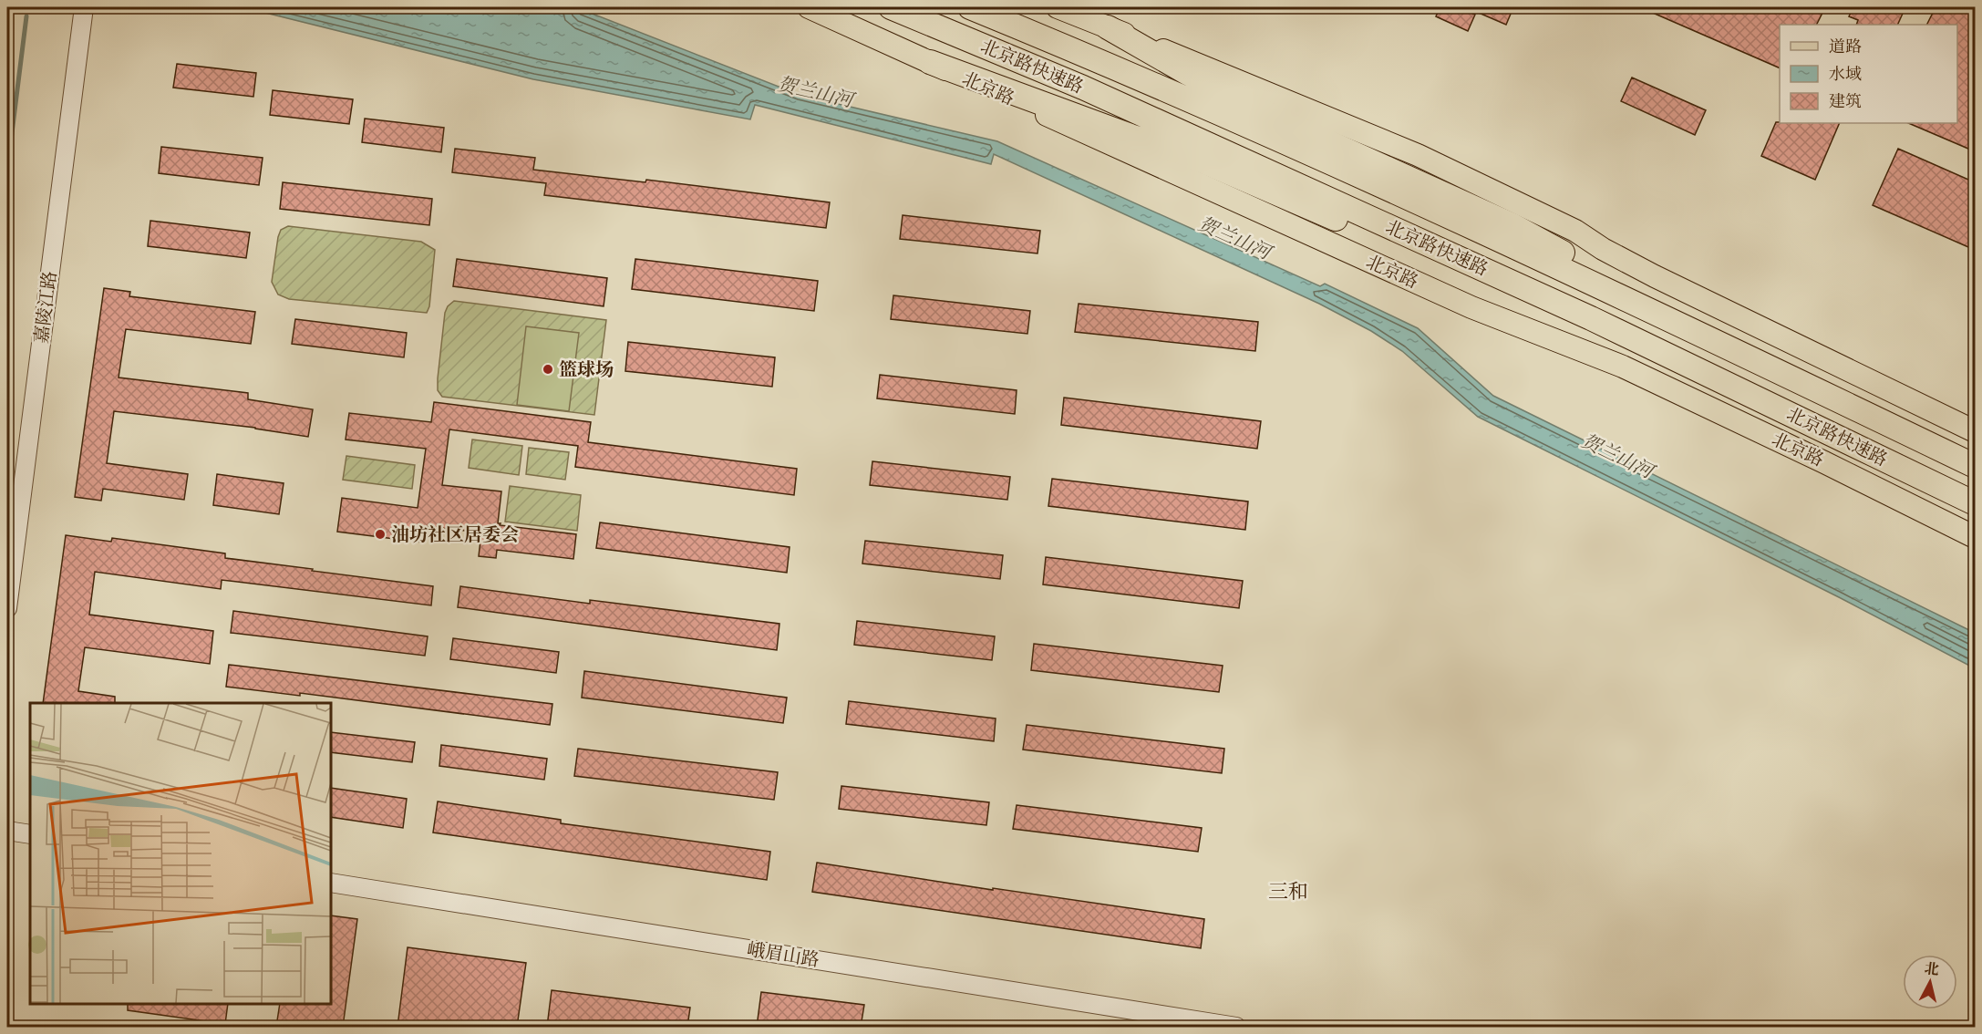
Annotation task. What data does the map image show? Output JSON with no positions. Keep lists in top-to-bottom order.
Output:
{
  "streets": {
    "highway": ["北京路快速路"],
    "main road": ["北京路"],
    "street": ["嘉陵江路", "峨眉山路"]
  },
  "districts": ["三和"],
  "water": ["贺兰山河"],
  "places": ["篮球场", "油坊社区居委会"],
  "legend": ["道路", "水域", "建筑"],
  "north": "top"
}
